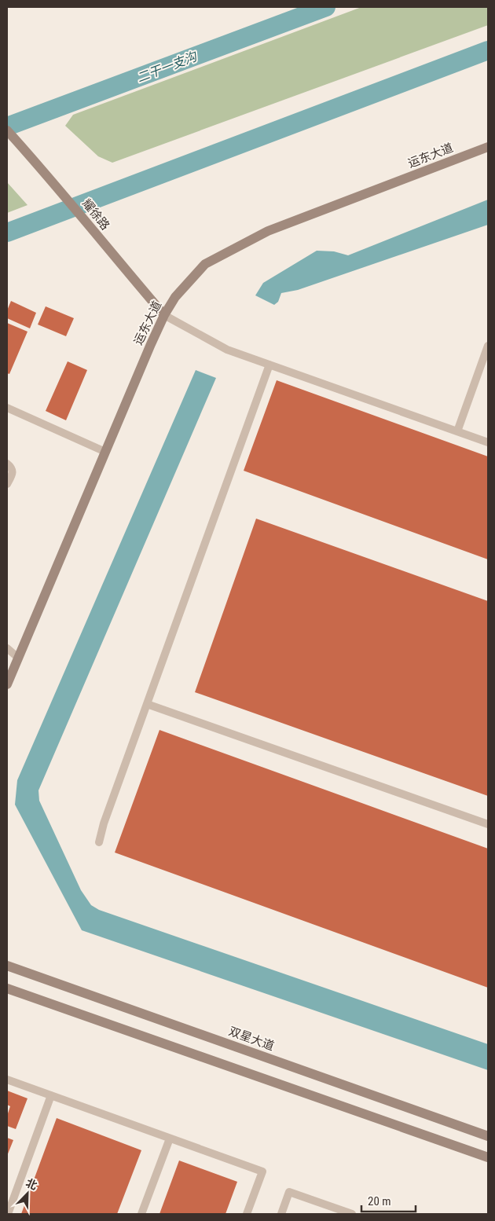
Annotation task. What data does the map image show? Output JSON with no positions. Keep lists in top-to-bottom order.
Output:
{
  "streets": {
    "street": ["运东大道", "耀徐路", "双星大道"]
  },
  "crossings": [
    ["运东大道", "耀徐路"]
  ],
  "water": ["二干一支沟"],
  "scale_bar": "20 m",
  "north": "top right"
}
